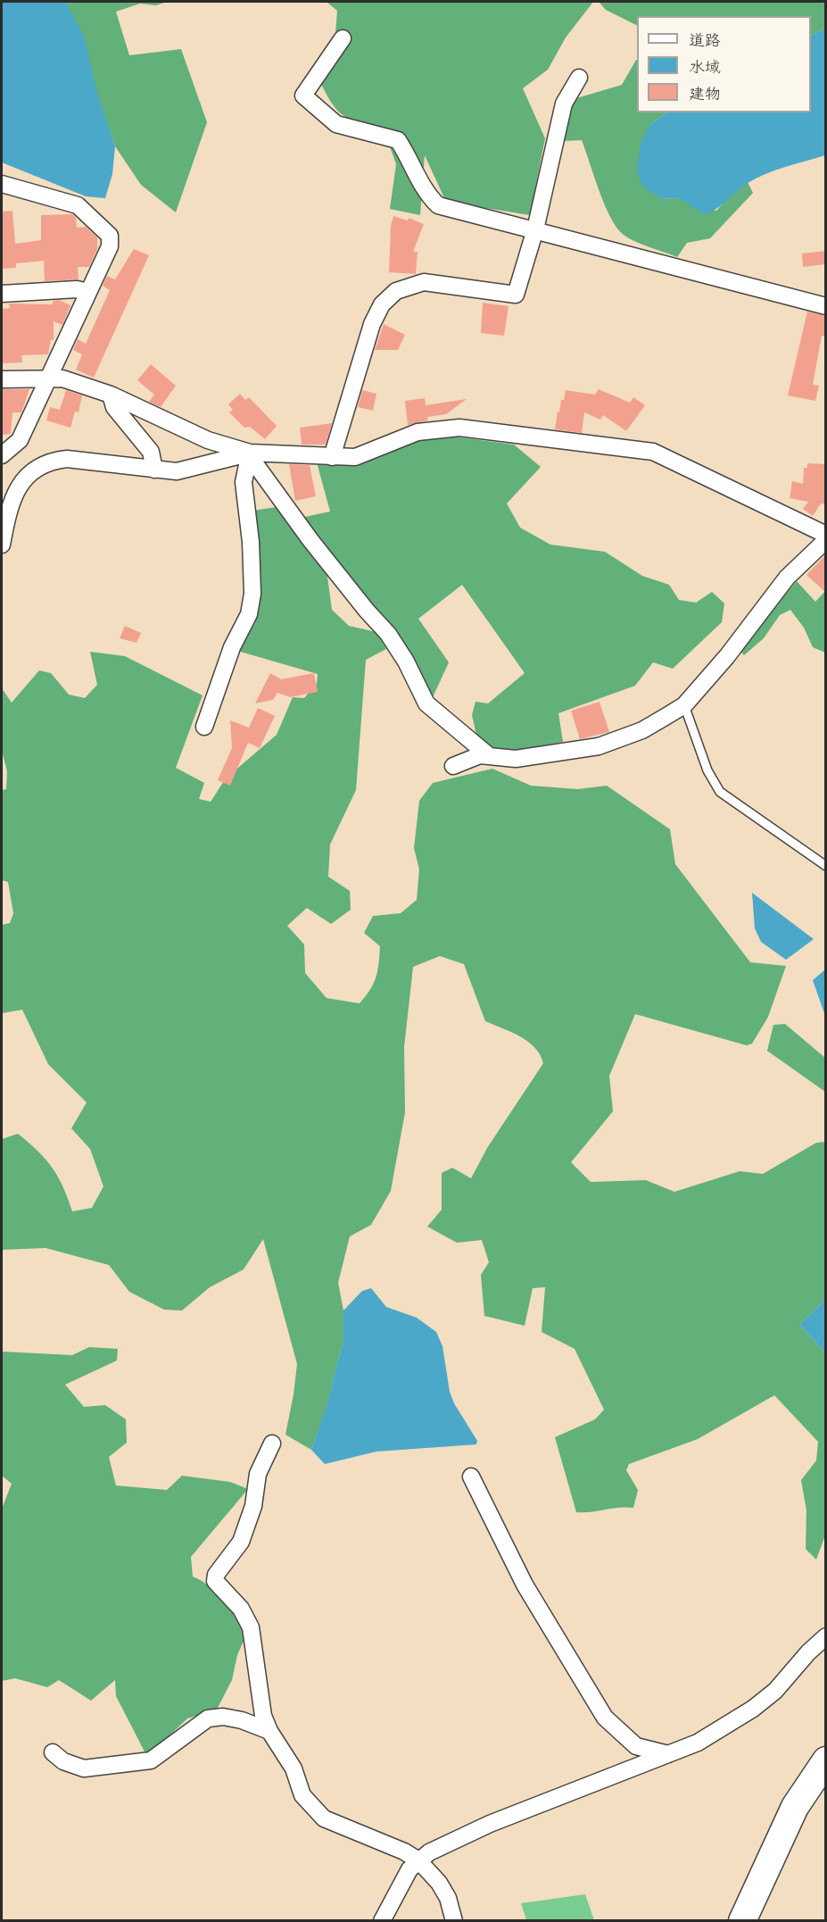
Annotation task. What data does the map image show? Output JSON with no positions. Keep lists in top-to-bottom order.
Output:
{
  "legend": ["道路", "水域", "建物"]
}
